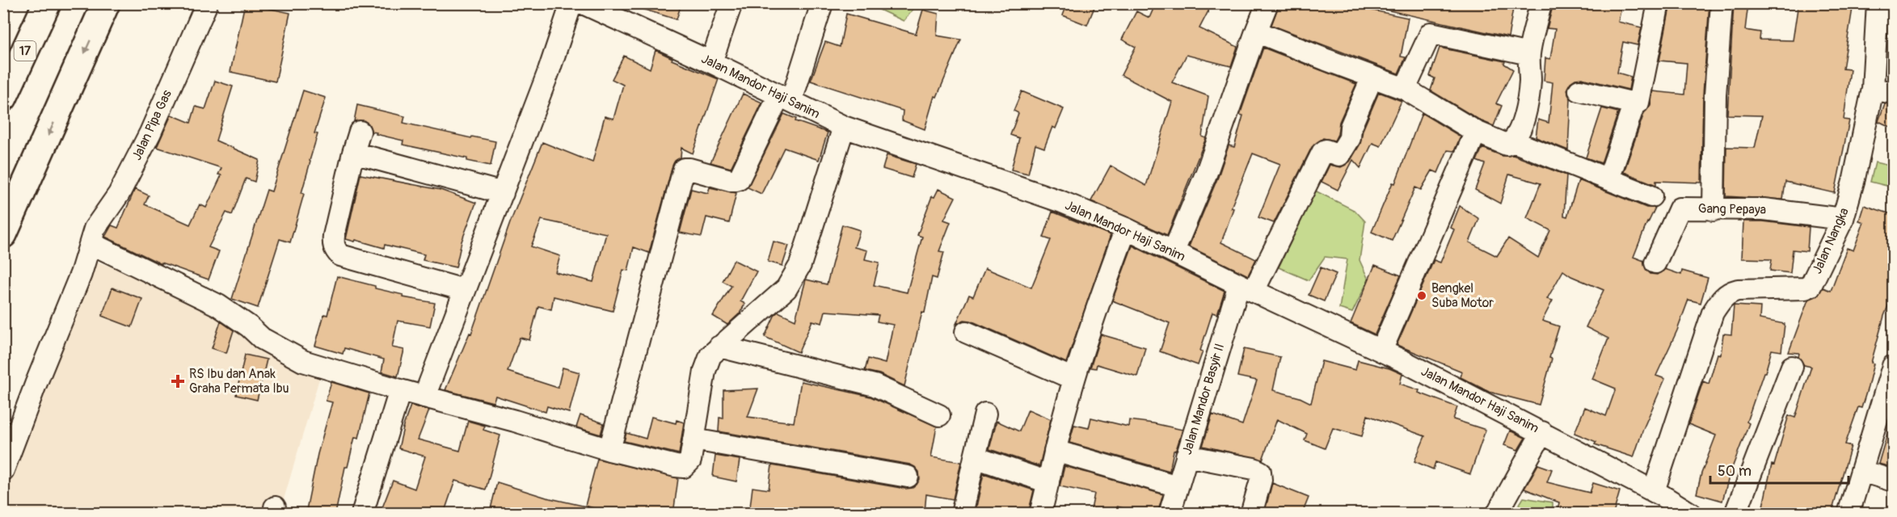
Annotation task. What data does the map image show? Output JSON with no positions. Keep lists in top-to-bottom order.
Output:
{
  "streets": {
    "highway": ["17"],
    "street": [
      "Jalan Mandor Haji Sanim",
      "Jalan Pipa Gas",
      "Gang Pepaya",
      "Jalan Nangka",
      "Jalan Mandor Basyir II"
    ]
  },
  "crossings": [
    ["Jalan Mandor Haji Sanim", "Jalan Nangka"],
    ["Jalan Mandor Haji Sanim", "Jalan Mandor Basyir II"],
    ["Gang Pepaya", "Jalan Nangka"]
  ],
  "places": {
    "other": ["Bengkel Suba Motor"],
    "health": ["RS Ibu dan Anak Graha Permata Ibu"]
  },
  "scale_bar": "50 m"
}
